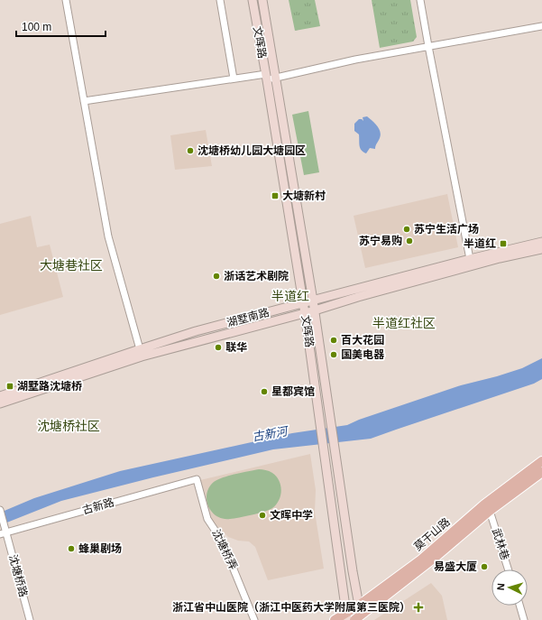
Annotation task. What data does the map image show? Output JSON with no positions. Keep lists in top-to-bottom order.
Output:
{
  "streets": {
    "main road": ["文晖路", "湖墅南路", "莫干山路"],
    "street": [
      "古新路",
      "武林巷",
      "沈塘桥弄",
      "沈塘桥路"
    ]
  },
  "crossings": [
    ["文晖路", "湖墅南路"],
    ["文晖路", "莫干山路"],
    ["古新路", "沈塘桥弄"],
    ["古新路", "沈塘桥路"],
    ["莫干山路", "武林巷"]
  ],
  "districts": [
    "大塘巷社区",
    "半道红",
    "半道红社区",
    "沈塘桥社区"
  ],
  "water": ["古新河"],
  "places": {
    "other": [
      "沈塘桥幼儿园大塘园区",
      "苏宁生活广场",
      "苏宁易购",
      "浙话艺术剧院",
      "百大花园",
      "联华",
      "国美电器",
      "星都宾馆",
      "文晖中学",
      "蜂巢剧场",
      "易盛大厦"
    ],
    "transit": ["大塘新村", "半道红", "湖墅路沈塘桥"],
    "health": ["浙江省中山医院（浙江中医药大学附属第三医院）"]
  },
  "scale_bar": "100 m",
  "north": "left"
}
